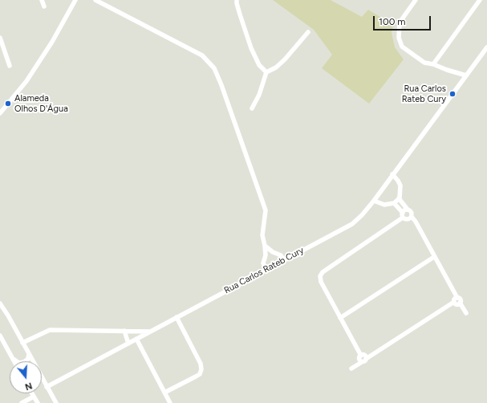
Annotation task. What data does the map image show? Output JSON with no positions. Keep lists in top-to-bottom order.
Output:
{
  "streets": {
    "street": ["Rua Carlos Rateb Cury"]
  },
  "places": ["Rua Carlos Rateb Cury", "Alameda Olhos D'Água"],
  "scale_bar": "100 m",
  "north": "bottom"
}
